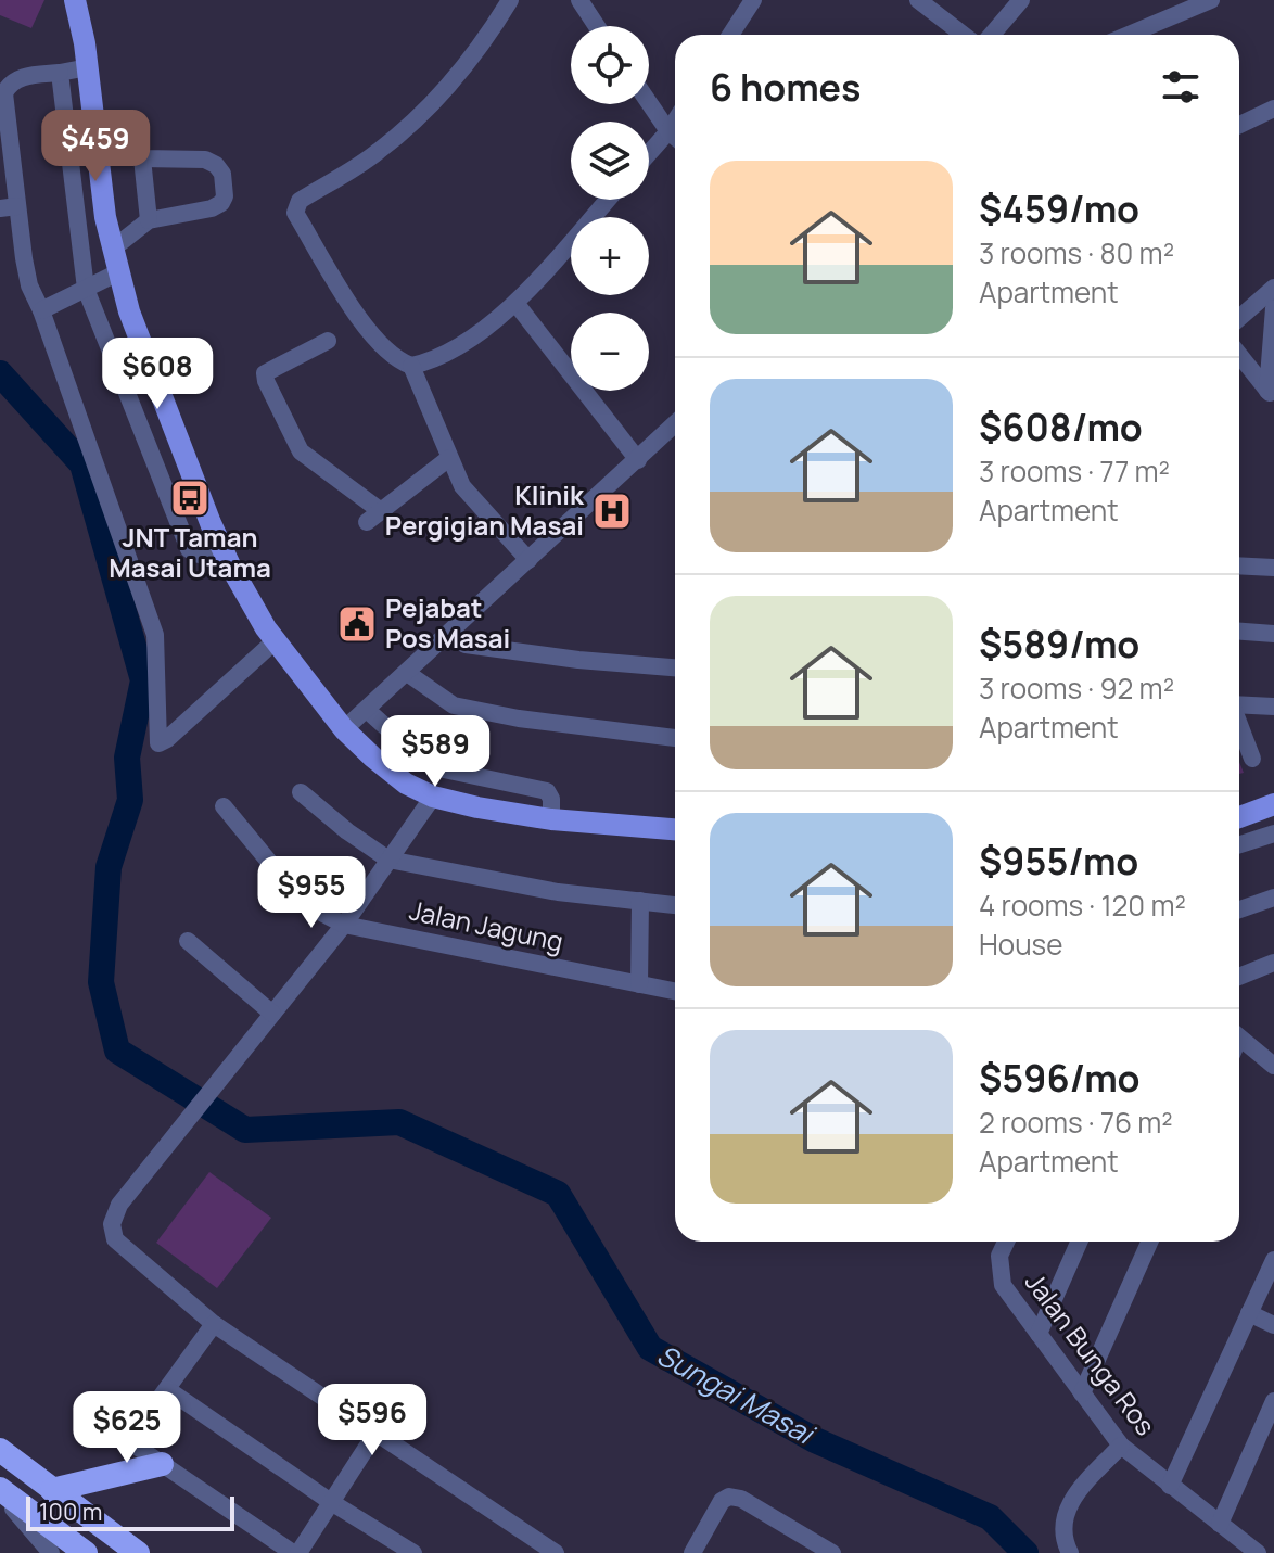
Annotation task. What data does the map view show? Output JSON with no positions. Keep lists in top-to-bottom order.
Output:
{
  "streets": {
    "street": ["Jalan Jagung", "Jalan Bunga Ros"]
  },
  "water": ["Sungai Masai"],
  "places": {
    "bus stop": ["JNT Taman Masai Utama"],
    "hospital": ["Klinik Pergigian Masai"],
    "public building": ["Pejabat Pos Masai"]
  },
  "scale_bar": "100 m",
  "page": {
    "map_buttons": ["+", "−"],
    "heading": "6 homes",
    "price": [
      "$459",
      "$608",
      "$589",
      "$955",
      "$596",
      "$625"
    ],
    "list": [
      {
        "name": "$459/mo",
        "note": "3 rooms · 80 m² · Apartment"
      },
      {
        "name": "$608/mo",
        "note": "3 rooms · 77 m² · Apartment"
      },
      {
        "name": "$589/mo",
        "note": "3 rooms · 92 m² · Apartment"
      },
      {
        "name": "$955/mo",
        "note": "4 rooms · 120 m² · House"
      },
      {
        "name": "$596/mo",
        "note": "2 rooms · 76 m² · Apartment"
      }
    ],
    "scale": "100 m"
  }
}
